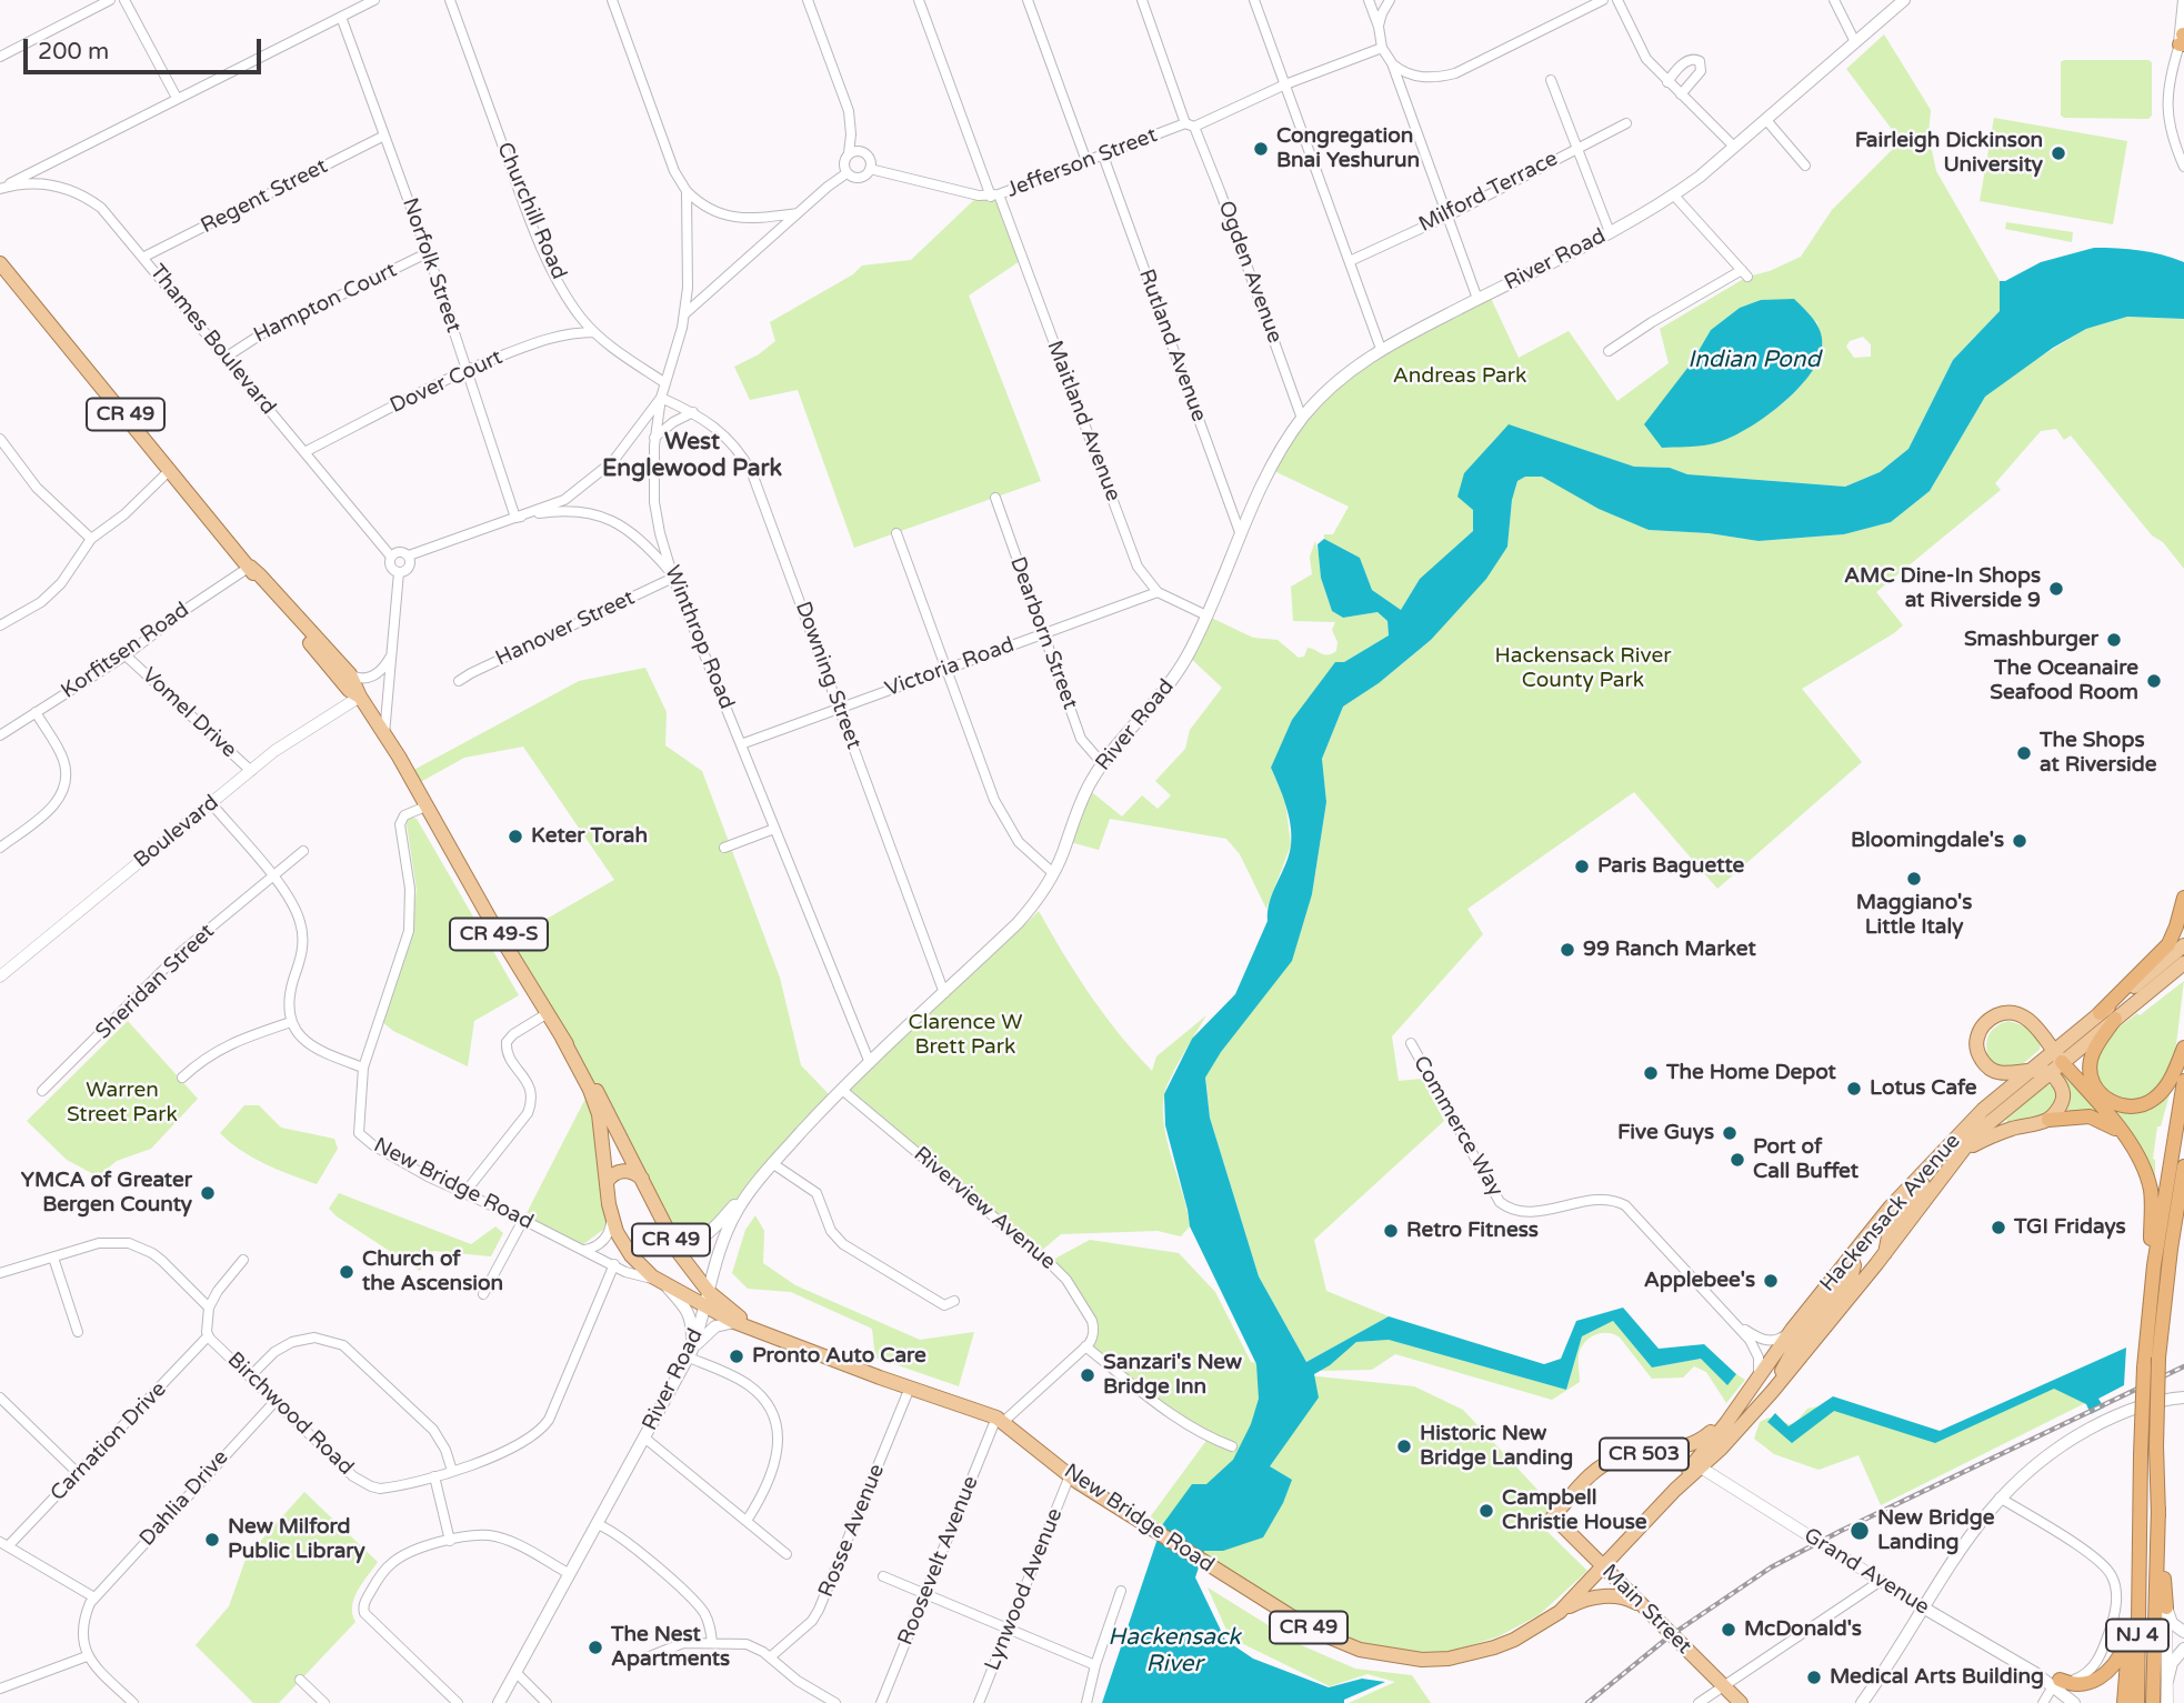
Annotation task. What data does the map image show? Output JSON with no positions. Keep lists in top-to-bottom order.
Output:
{
  "streets": {
    "highway": ["NJ 4"],
    "main road": [
      "River Road",
      "CR 49",
      "CR 49-S",
      "New Bridge Road",
      "Hackensack Avenue",
      "CR 503",
      "Grand Avenue",
      "Main Street"
    ],
    "street": [
      "Jefferson Street",
      "Milford Terrace",
      "Regent Street",
      "Churchill Road",
      "Norfolk Street",
      "Ogden Avenue",
      "Hampton Court",
      "Thames Boulevard",
      "Rutland Avenue",
      "Dover Court",
      "Maitland Avenue",
      "Hanover Street",
      "Dearborn Street",
      "Winthrop Road",
      "Korfitsen Road",
      "Victoria Road",
      "Downing Street",
      "Vomel Drive",
      "Boulevard",
      "Sheridan Street",
      "Commerce Way",
      "Riverview Avenue",
      "Birchwood Road",
      "Carnation Drive",
      "Dahlia Drive",
      "Rosse Avenue",
      "Roosevelt Avenue",
      "Lynwood Avenue"
    ]
  },
  "crossings": [
    ["Jefferson Street", "Ogden Avenue"],
    ["Jefferson Street", "Rutland Avenue"],
    ["Jefferson Street", "Maitland Avenue"],
    ["Regent Street", "Norfolk Street"],
    ["Regent Street", "Thames Boulevard"],
    ["Churchill Road", "Dover Court"],
    ["Churchill Road", "Winthrop Road"],
    ["River Road", "Ogden Avenue"],
    ["River Road", "Rutland Avenue"],
    ["River Road", "CR 49"],
    ["River Road", "Maitland Avenue"],
    ["River Road", "Dearborn Street"],
    ["River Road", "Winthrop Road"],
    ["River Road", "Downing Street"],
    ["River Road", "New Bridge Road"],
    ["River Road", "Riverview Avenue"],
    ["Norfolk Street", "Hampton Court"],
    ["Norfolk Street", "Dover Court"],
    ["Hampton Court", "Thames Boulevard"],
    ["Thames Boulevard", "Dover Court"],
    ["CR 49", "Korfitsen Road"],
    ["CR 49", "Boulevard"],
    ["CR 49", "CR 49-S"],
    ["CR 49", "New Bridge Road"],
    ["Maitland Avenue", "Victoria Road"],
    ["Hanover Street", "Winthrop Road"],
    ["Dearborn Street", "Victoria Road"],
    ["Winthrop Road", "Victoria Road"],
    ["Winthrop Road", "Downing Street"],
    ["Korfitsen Road", "Vomel Drive"],
    ["Victoria Road", "Downing Street"],
    ["Vomel Drive", "Boulevard"],
    ["CR 49-S", "New Bridge Road"],
    ["Commerce Way", "Hackensack Avenue"],
    ["New Bridge Road", "Hackensack Avenue"],
    ["New Bridge Road", "Birchwood Road"],
    ["New Bridge Road", "Rosse Avenue"],
    ["New Bridge Road", "Roosevelt Avenue"],
    ["New Bridge Road", "Lynwood Avenue"],
    ["New Bridge Road", "Main Street"],
    ["Hackensack Avenue", "Grand Avenue"],
    ["Hackensack Avenue", "Main Street"],
    ["Birchwood Road", "Carnation Drive"],
    ["Birchwood Road", "Dahlia Drive"]
  ],
  "districts": ["West Englewood Park"],
  "water": ["Indian Pond", "Hackensack River"],
  "parks": [
    "Andreas Park",
    "Hackensack River County Park",
    "Clarence W Brett Park",
    "Warren Street Park"
  ],
  "places": [
    "Congregation Bnai Yeshurun",
    "Fairleigh Dickinson University",
    "AMC Dine-In Shops at Riverside 9",
    "Smashburger",
    "The Oceanaire Seafood Room",
    "The Shops at Riverside",
    "Keter Torah",
    "Bloomingdale's",
    "Paris Baguette",
    "Maggiano's Little Italy",
    "99 Ranch Market",
    "The Home Depot",
    "Lotus Cafe",
    "Five Guys",
    "Port of Call Buffet",
    "YMCA of Greater Bergen County",
    "TGI Fridays",
    "Retro Fitness",
    "Church of the Ascension",
    "Applebee's",
    "Pronto Auto Care",
    "Sanzari's New Bridge Inn",
    "Historic New Bridge Landing",
    "Campbell Christie House",
    "New Bridge Landing",
    "New Milford Public Library",
    "McDonald's",
    "The Nest Apartments",
    "Medical Arts Building"
  ],
  "scale_bar": "200 m"
}
